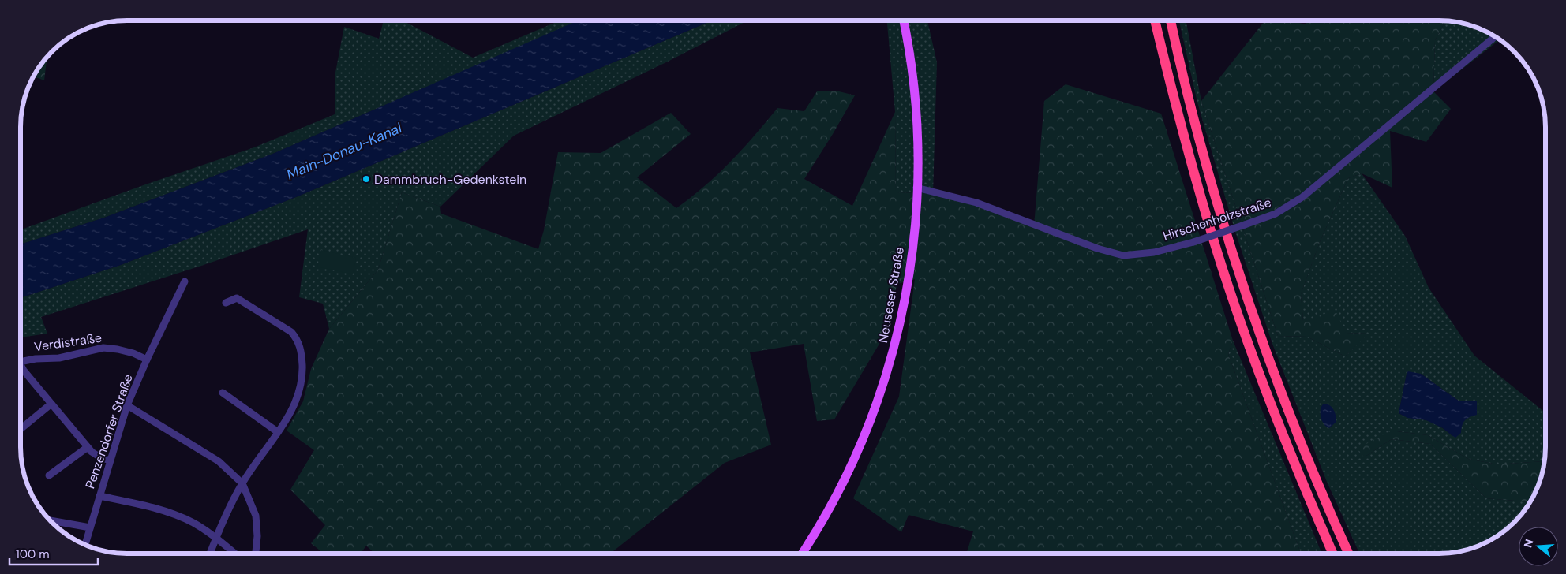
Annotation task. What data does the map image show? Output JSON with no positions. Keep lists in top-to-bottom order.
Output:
{
  "streets": {
    "main road": ["Neuseser Straße"],
    "street": ["Hirschenholzstraße", "Verdistraße", "Penzendorfer Straße"]
  },
  "crossings": [
    ["Hirschenholzstraße", "Neuseser Straße"],
    ["Verdistraße", "Penzendorfer Straße"]
  ],
  "water": ["Main-Donau-Kanal"],
  "places": ["Dammbruch-Gedenkstein"],
  "scale_bar": "100 m",
  "north": "left"
}
